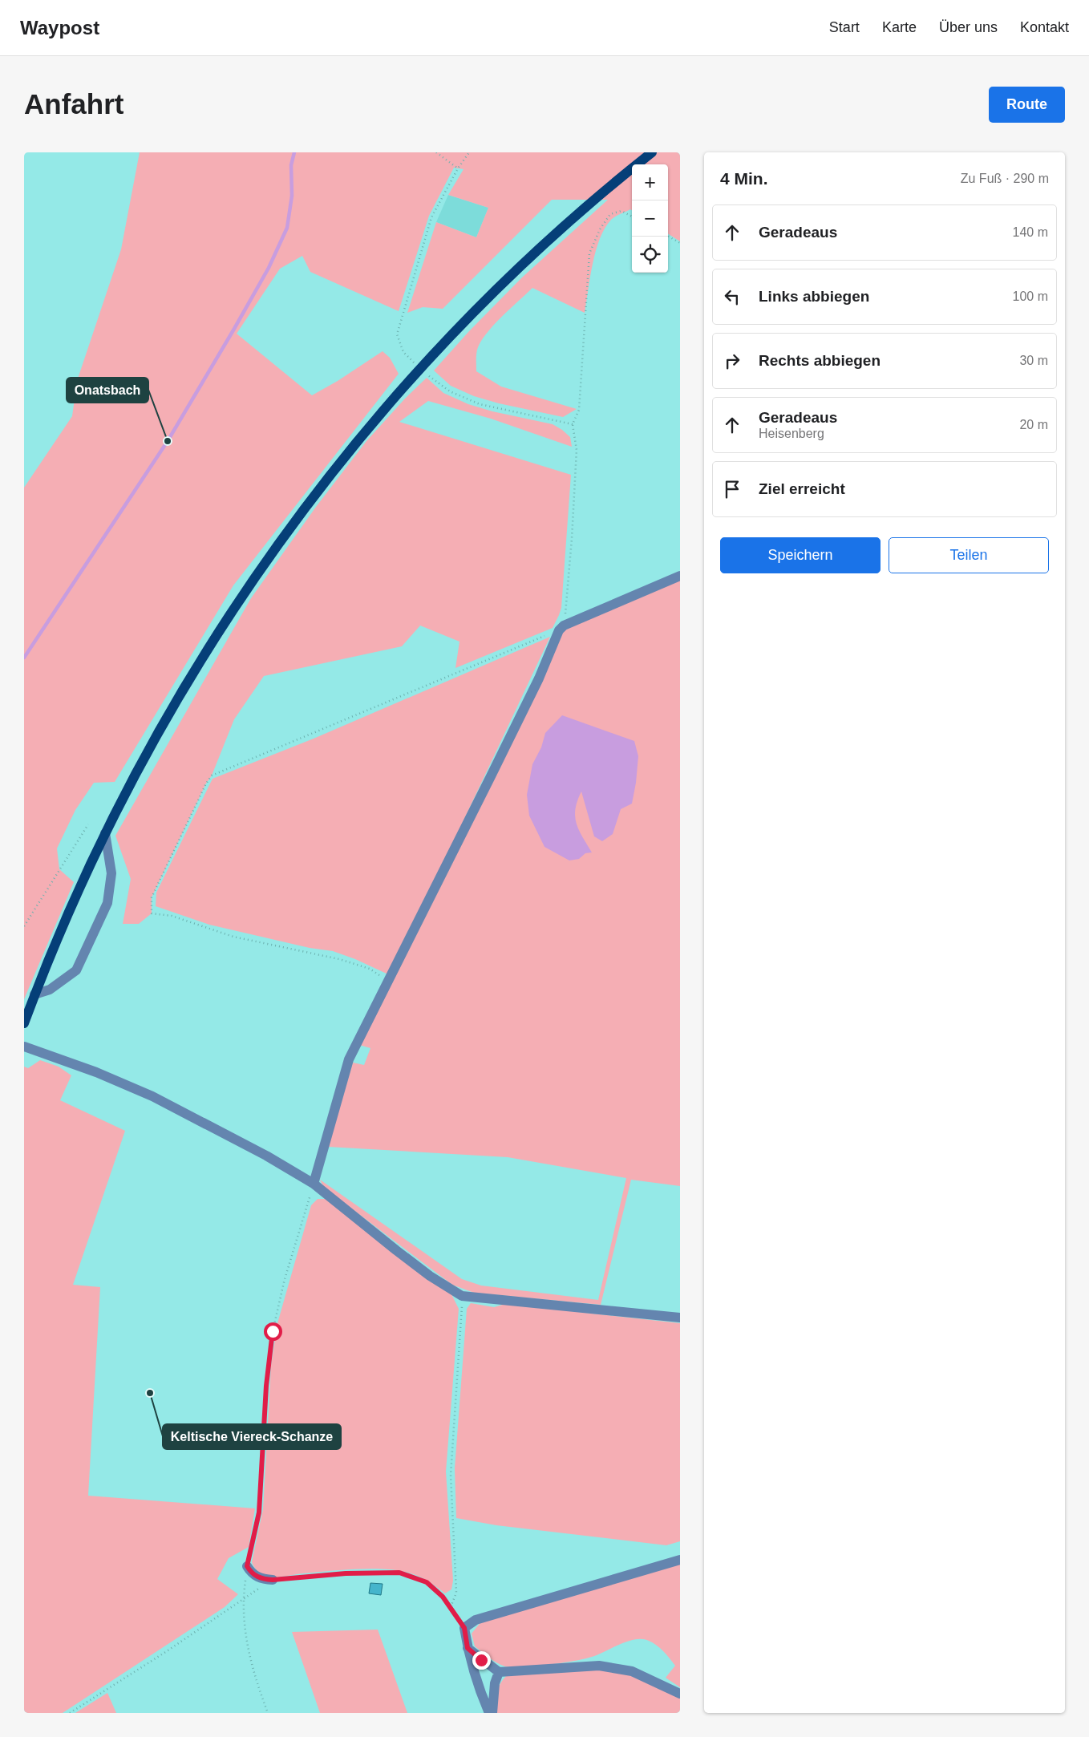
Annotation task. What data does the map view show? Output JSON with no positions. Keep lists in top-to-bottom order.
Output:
{
  "places": ["Onatsbach", "Keltische Viereck-Schanze"],
  "page": {
    "header": "Waypost",
    "nav": [
      "Start",
      "Karte",
      "Über uns",
      "Kontakt"
    ],
    "buttons": [
      "Route",
      ["Speichern", "Teilen"]
    ],
    "title": "Anfahrt",
    "heading": ["4 Min.", "Zu Fuß · 290 m"],
    "map_buttons": ["+", "−"],
    "list": [
      ["Geradeaus", "140 m"],
      ["Links abbiegen", "100 m"],
      ["Rechts abbiegen", "30 m"],
      ["Geradeaus", "Heisenberg", "20 m"],
      "Ziel erreicht"
    ]
  }
}
